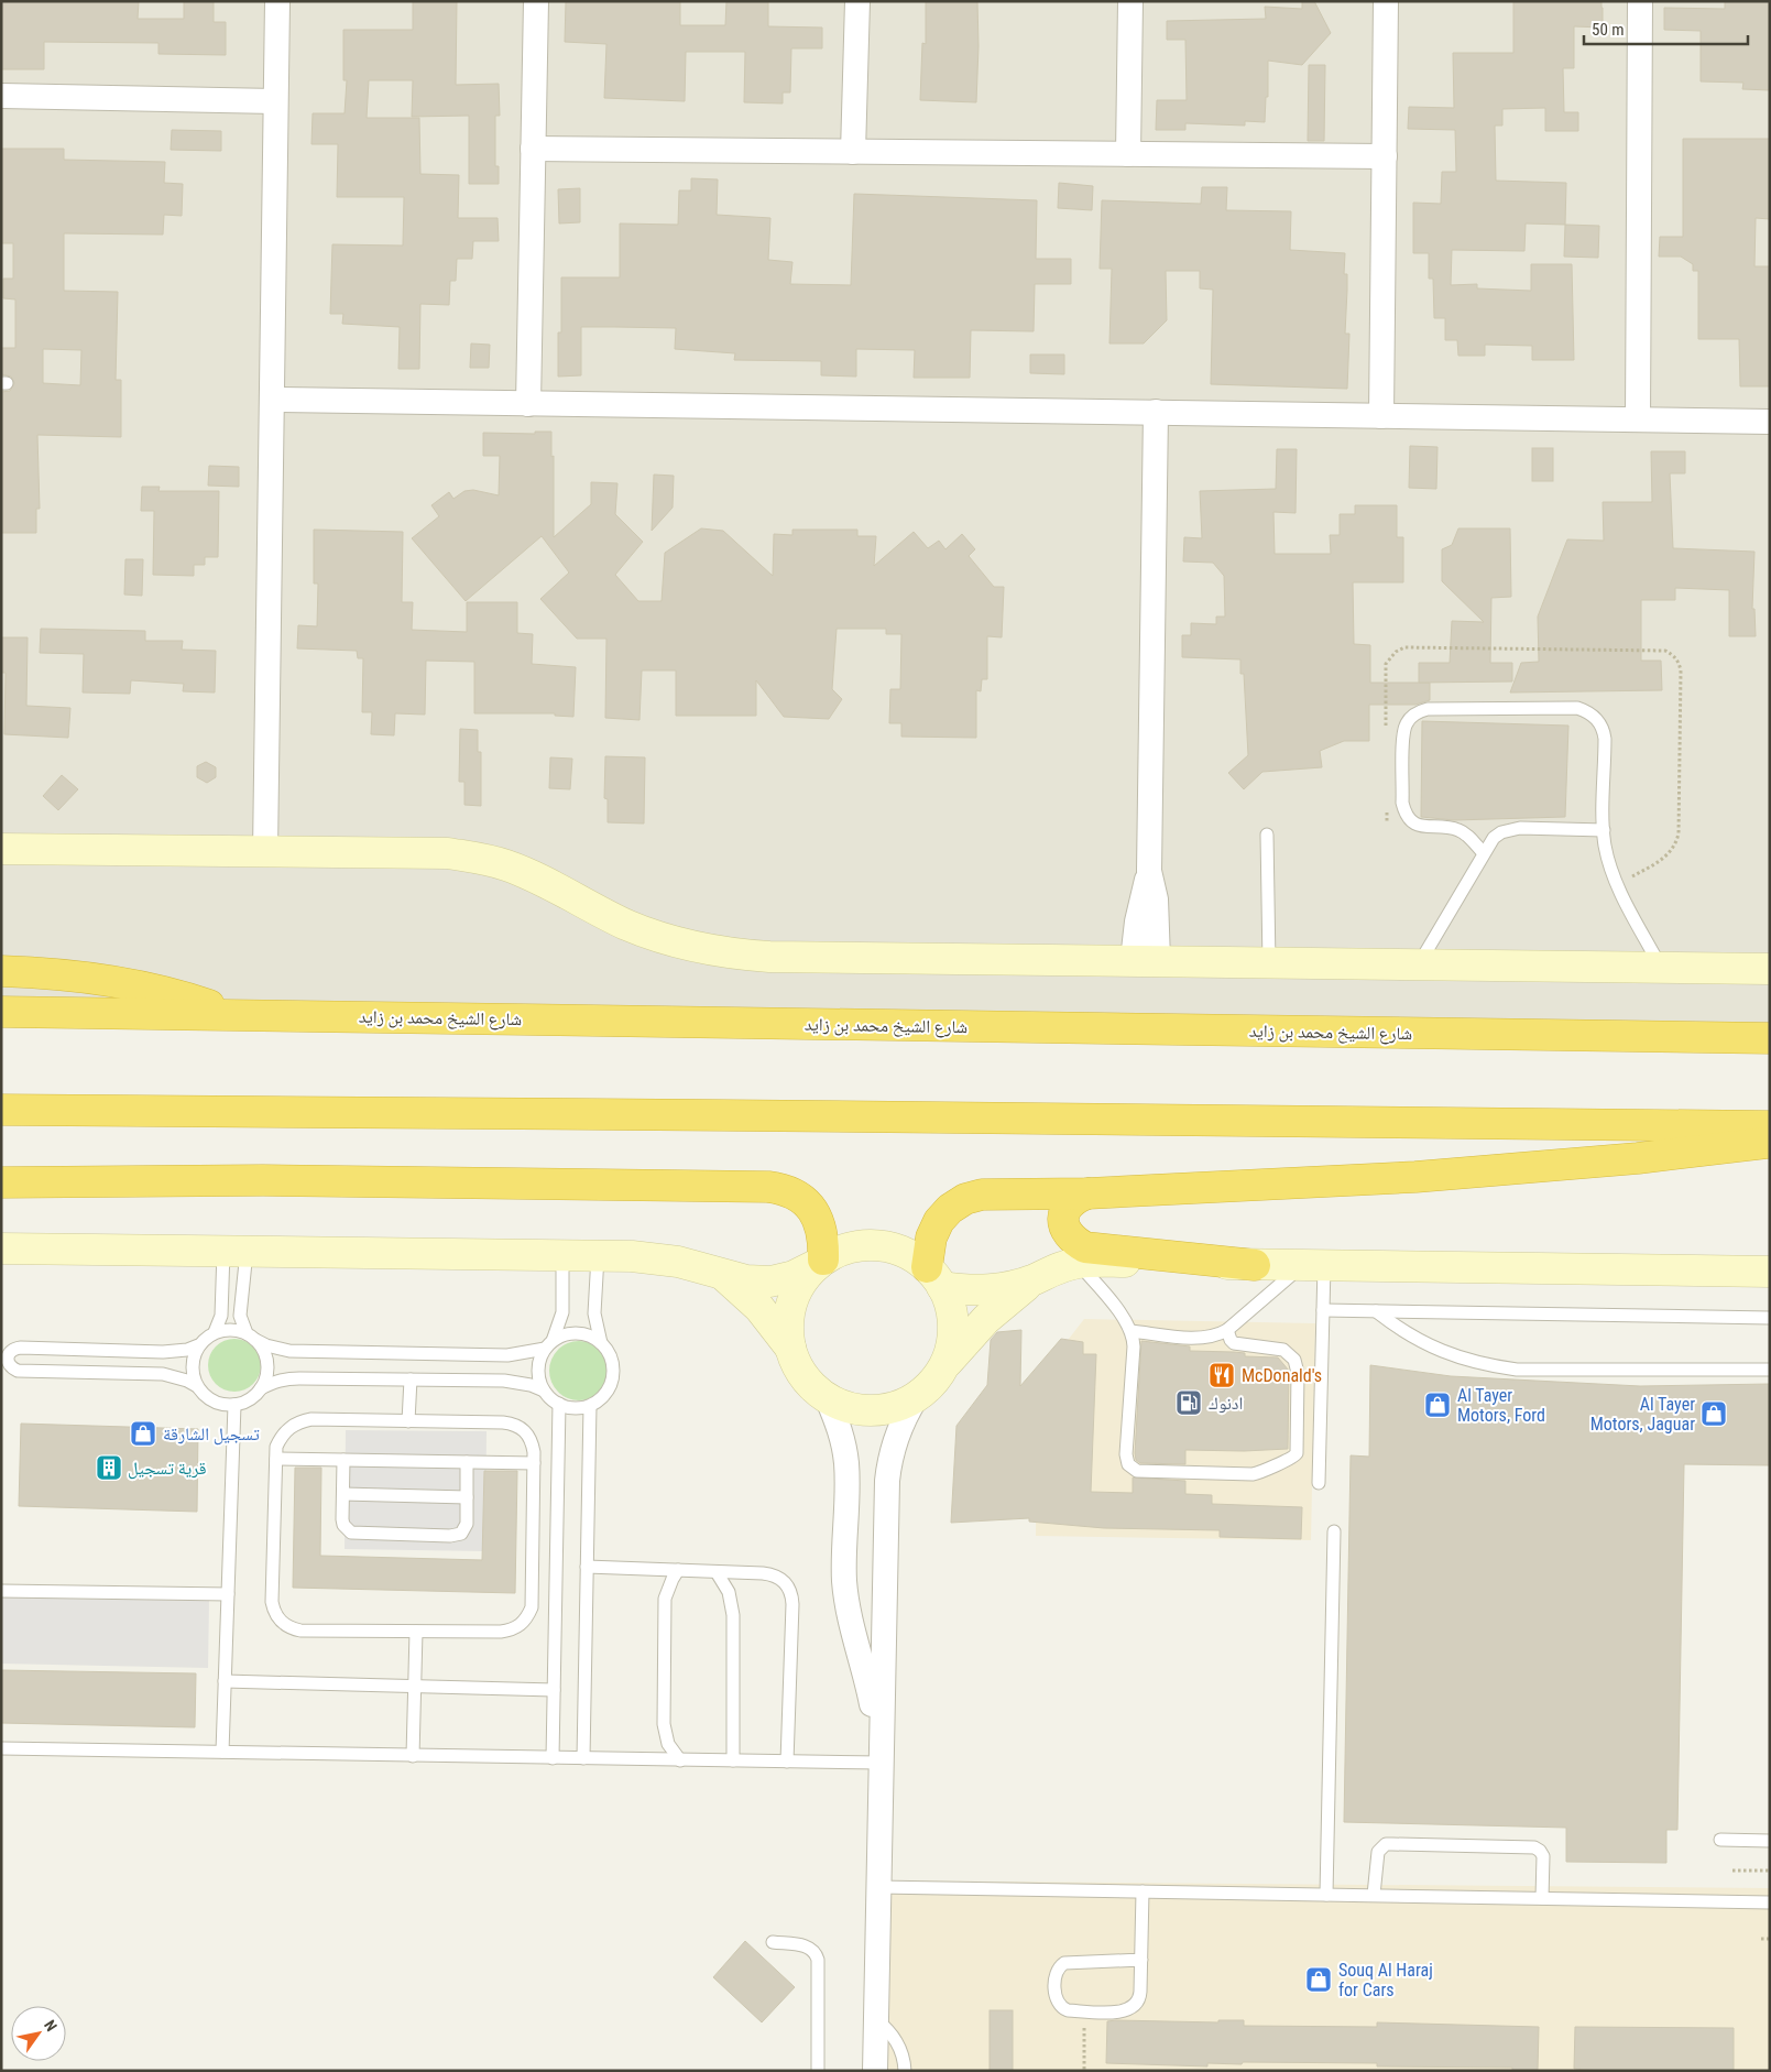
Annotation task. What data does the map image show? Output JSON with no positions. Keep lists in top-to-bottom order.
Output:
{
  "streets": {
    "highway": ["شارع الشيخ محمد بن زايد"]
  },
  "places": {
    "restaurant": ["McDonald's"],
    "fuel station": ["ادنوك"],
    "shop": [
      "Al Tayer Motors, Ford",
      "Al Tayer Motors, Jaguar",
      "تسجيل الشارقة",
      "Souq Al Haraj for Cars"
    ],
    "building": ["قرية تسجيل"]
  },
  "scale_bar": "50 m",
  "north": "top right"
}
